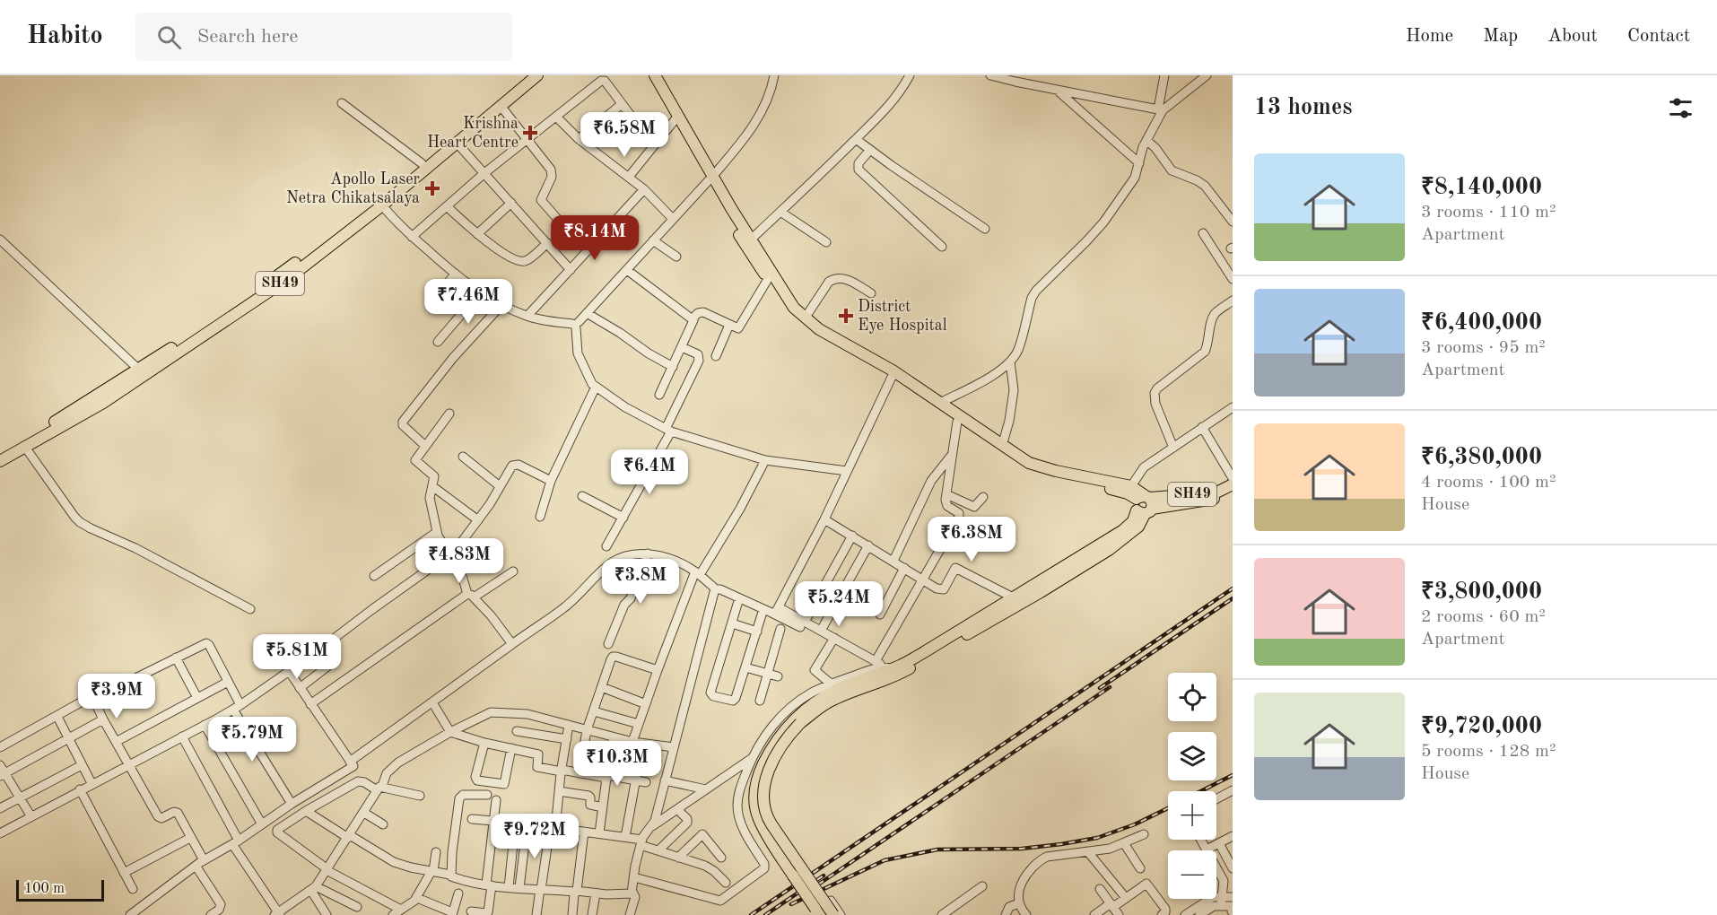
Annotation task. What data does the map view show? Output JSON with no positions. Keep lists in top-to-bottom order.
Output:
{
  "streets": {
    "main road": ["SH49"]
  },
  "places": {
    "health": ["Krishna Heart Centre", "Apollo Laser Netra Chikatsalaya", "District Eye Hospital"]
  },
  "scale_bar": "100 m",
  "page": {
    "header": "Habito",
    "search": "Search here",
    "nav": [
      "Home",
      "Map",
      "About",
      "Contact"
    ],
    "heading": "13 homes",
    "price": [
      "₹6.58M",
      "₹8.14M",
      "₹7.46M",
      "₹6.4M",
      "₹6.38M",
      "₹4.83M",
      "₹3.8M",
      "₹5.24M",
      "₹5.81M",
      "₹3.9M",
      "₹5.79M",
      "₹10.3M",
      "₹9.72M"
    ],
    "list": [
      {
        "name": "₹8,140,000",
        "note": "3 rooms · 110 m² · Apartment"
      },
      {
        "name": "₹6,400,000",
        "note": "3 rooms · 95 m² · Apartment"
      },
      {
        "name": "₹6,380,000",
        "note": "4 rooms · 100 m² · House"
      },
      {
        "name": "₹3,800,000",
        "note": "2 rooms · 60 m² · Apartment"
      },
      {
        "name": "₹9,720,000",
        "note": "5 rooms · 128 m² · House"
      }
    ],
    "map_buttons": ["+", "−"],
    "scale": "100 m"
  }
}
